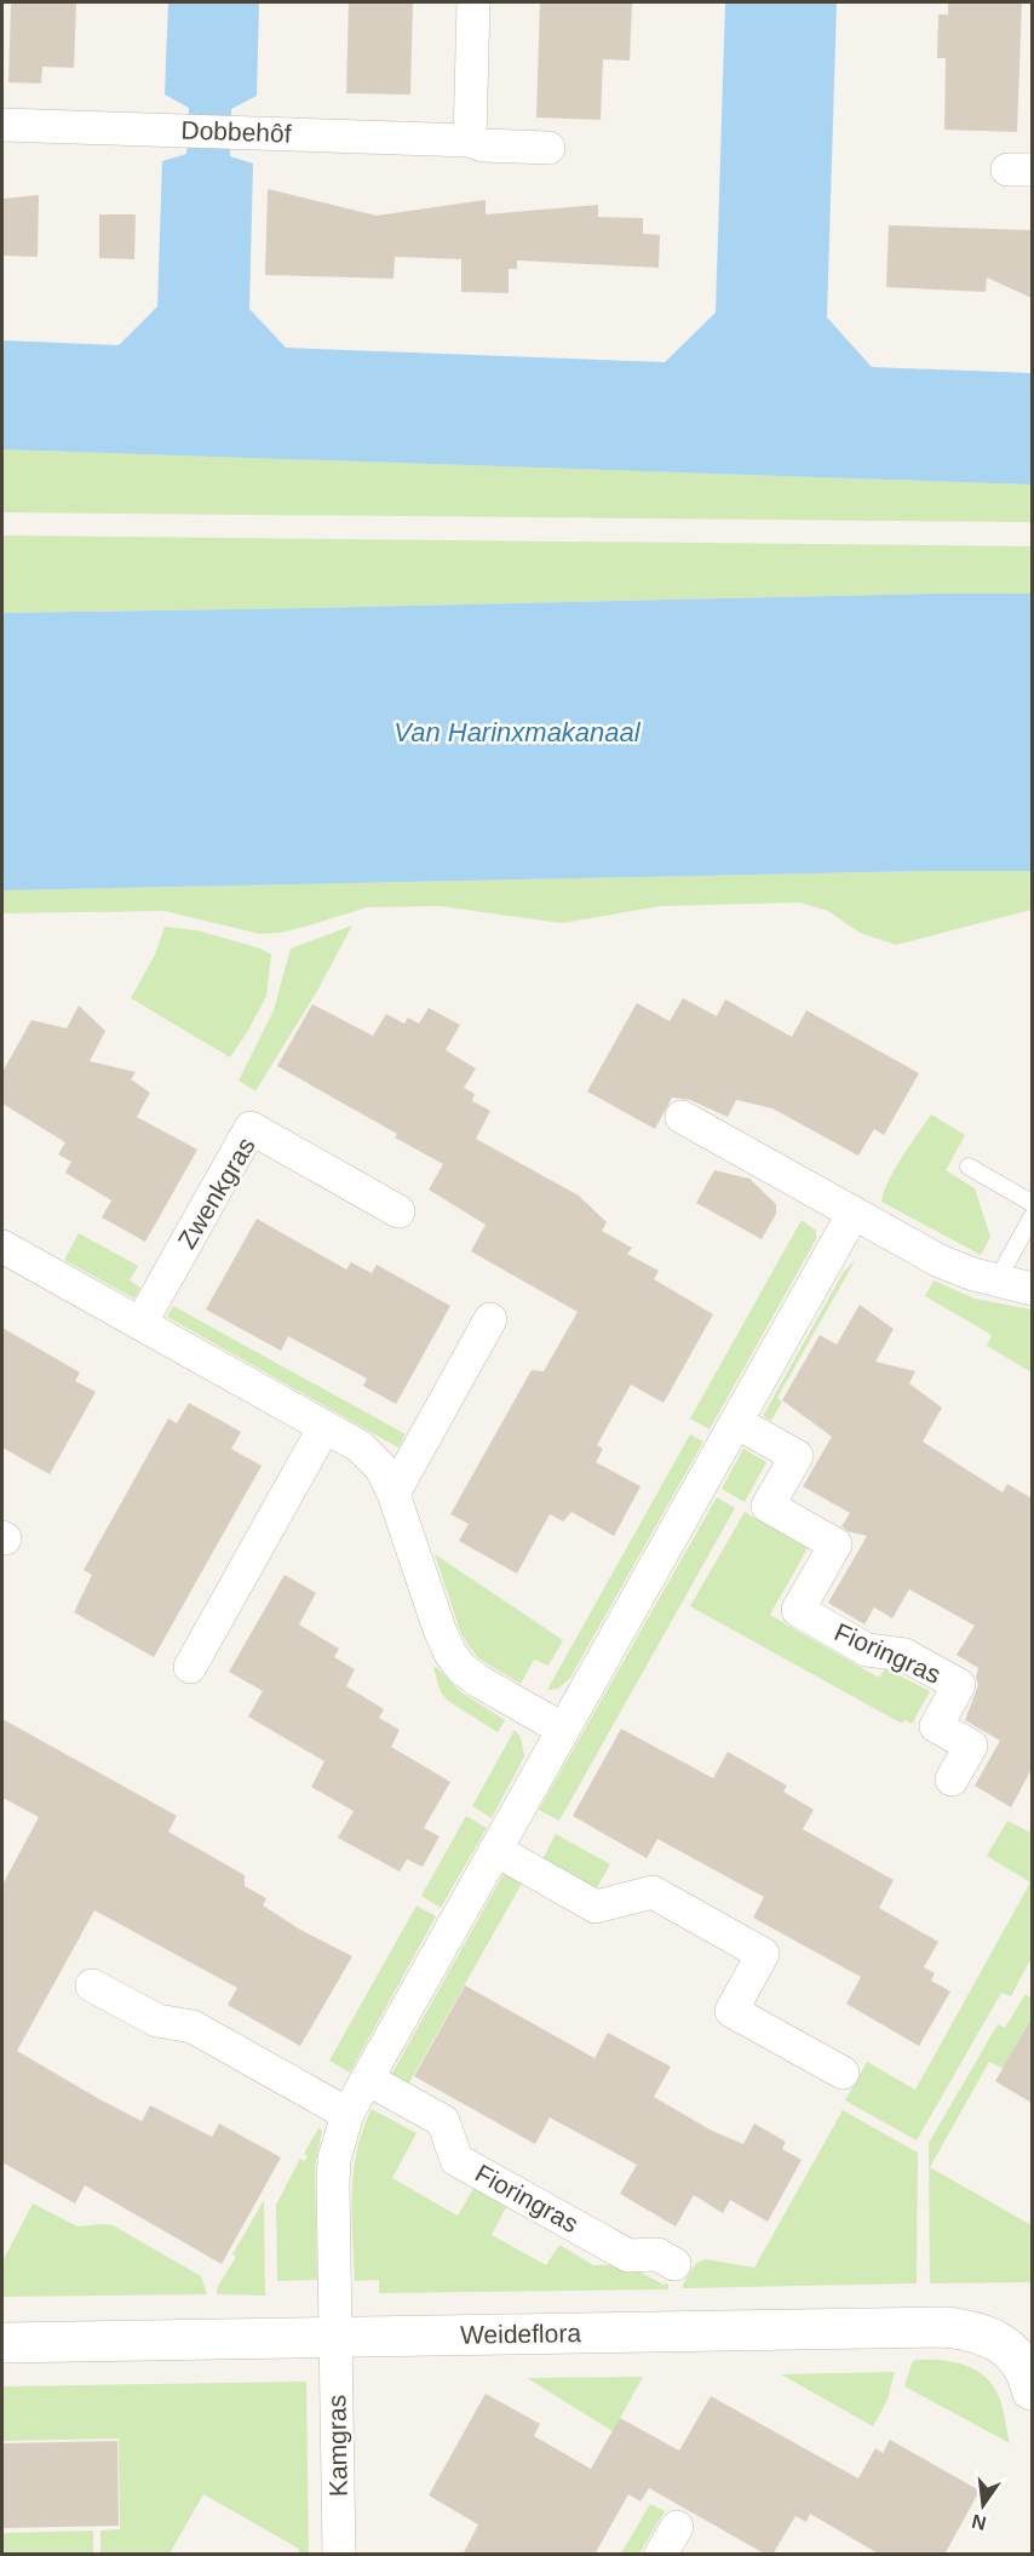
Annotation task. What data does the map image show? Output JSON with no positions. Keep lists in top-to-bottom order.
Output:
{
  "streets": {
    "street": [
      "Dobbehôf",
      "Zwenkgras",
      "Fioringras",
      "Weideflora",
      "Kamgras"
    ]
  },
  "crossings": [
    ["Weideflora", "Kamgras"]
  ],
  "water": ["Van Harinxmakanaal"],
  "north": "bottom"
}
